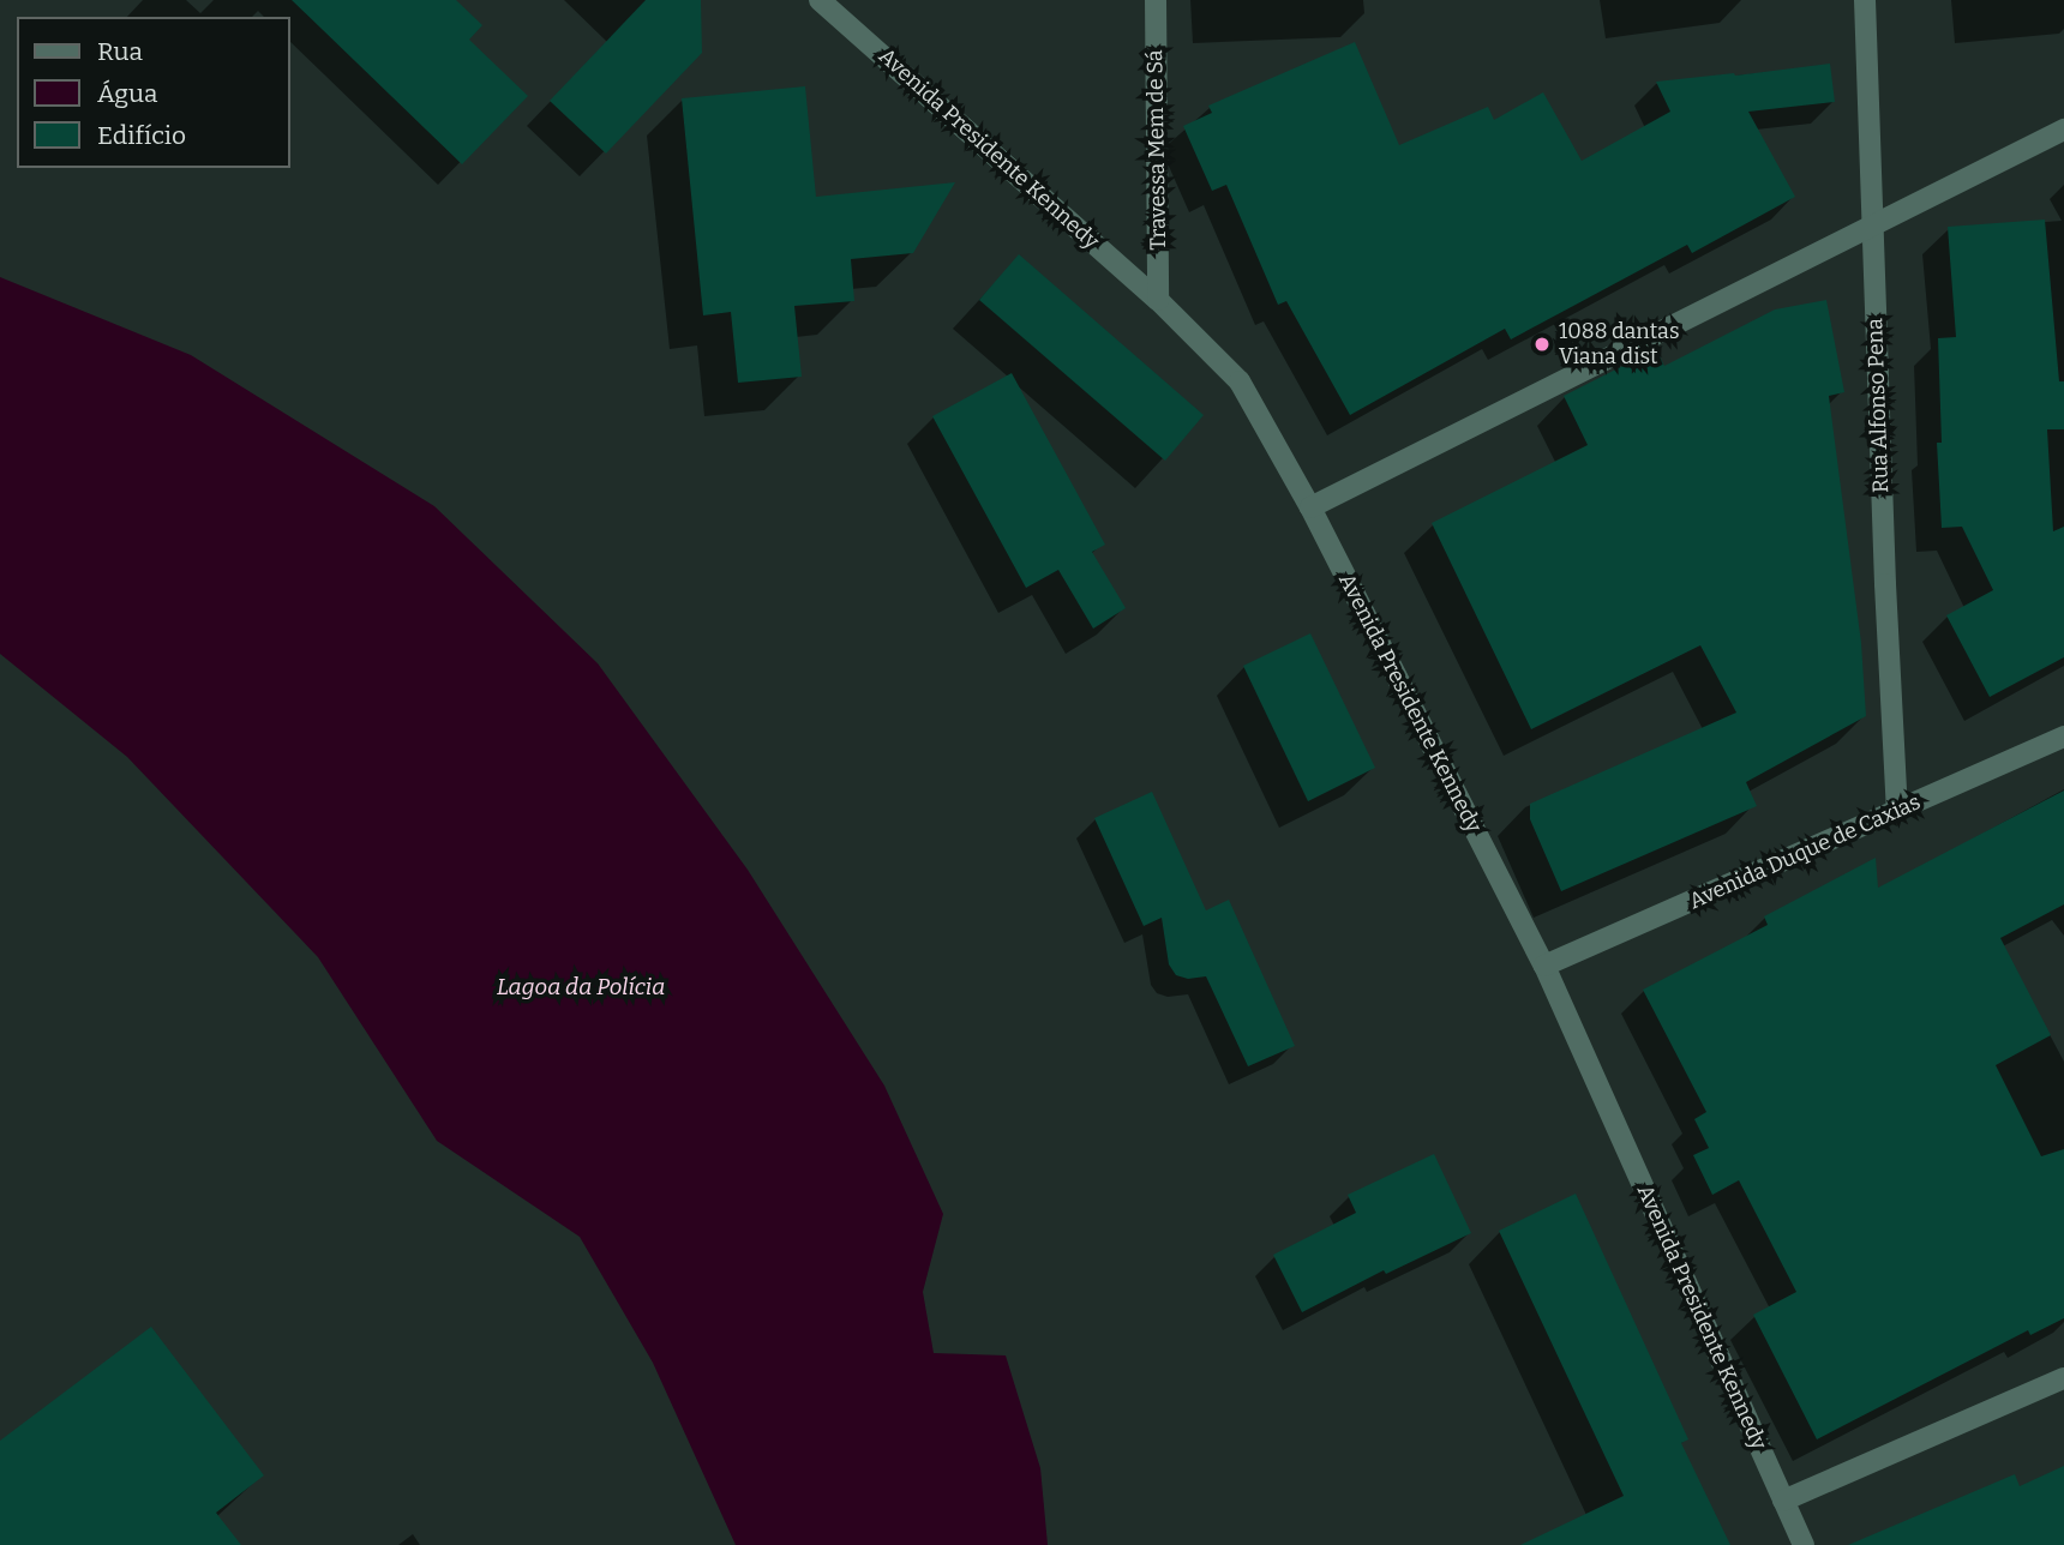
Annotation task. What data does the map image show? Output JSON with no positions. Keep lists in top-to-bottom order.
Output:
{
  "streets": {
    "street": [
      "Avenida Presidente Kennedy",
      "Travessa Mem de Sá",
      "Rua Alfonso Pena",
      "Avenida Duque de Caxias"
    ]
  },
  "crossings": [
    ["Avenida Presidente Kennedy", "Travessa Mem de Sá"],
    ["Avenida Presidente Kennedy", "Avenida Duque de Caxias"],
    ["Rua Alfonso Pena", "Avenida Duque de Caxias"]
  ],
  "water": ["Lagoa da Polícia"],
  "places": ["1088 dantas Viana dist"],
  "legend": ["Rua", "Água", "Edifício"]
}
